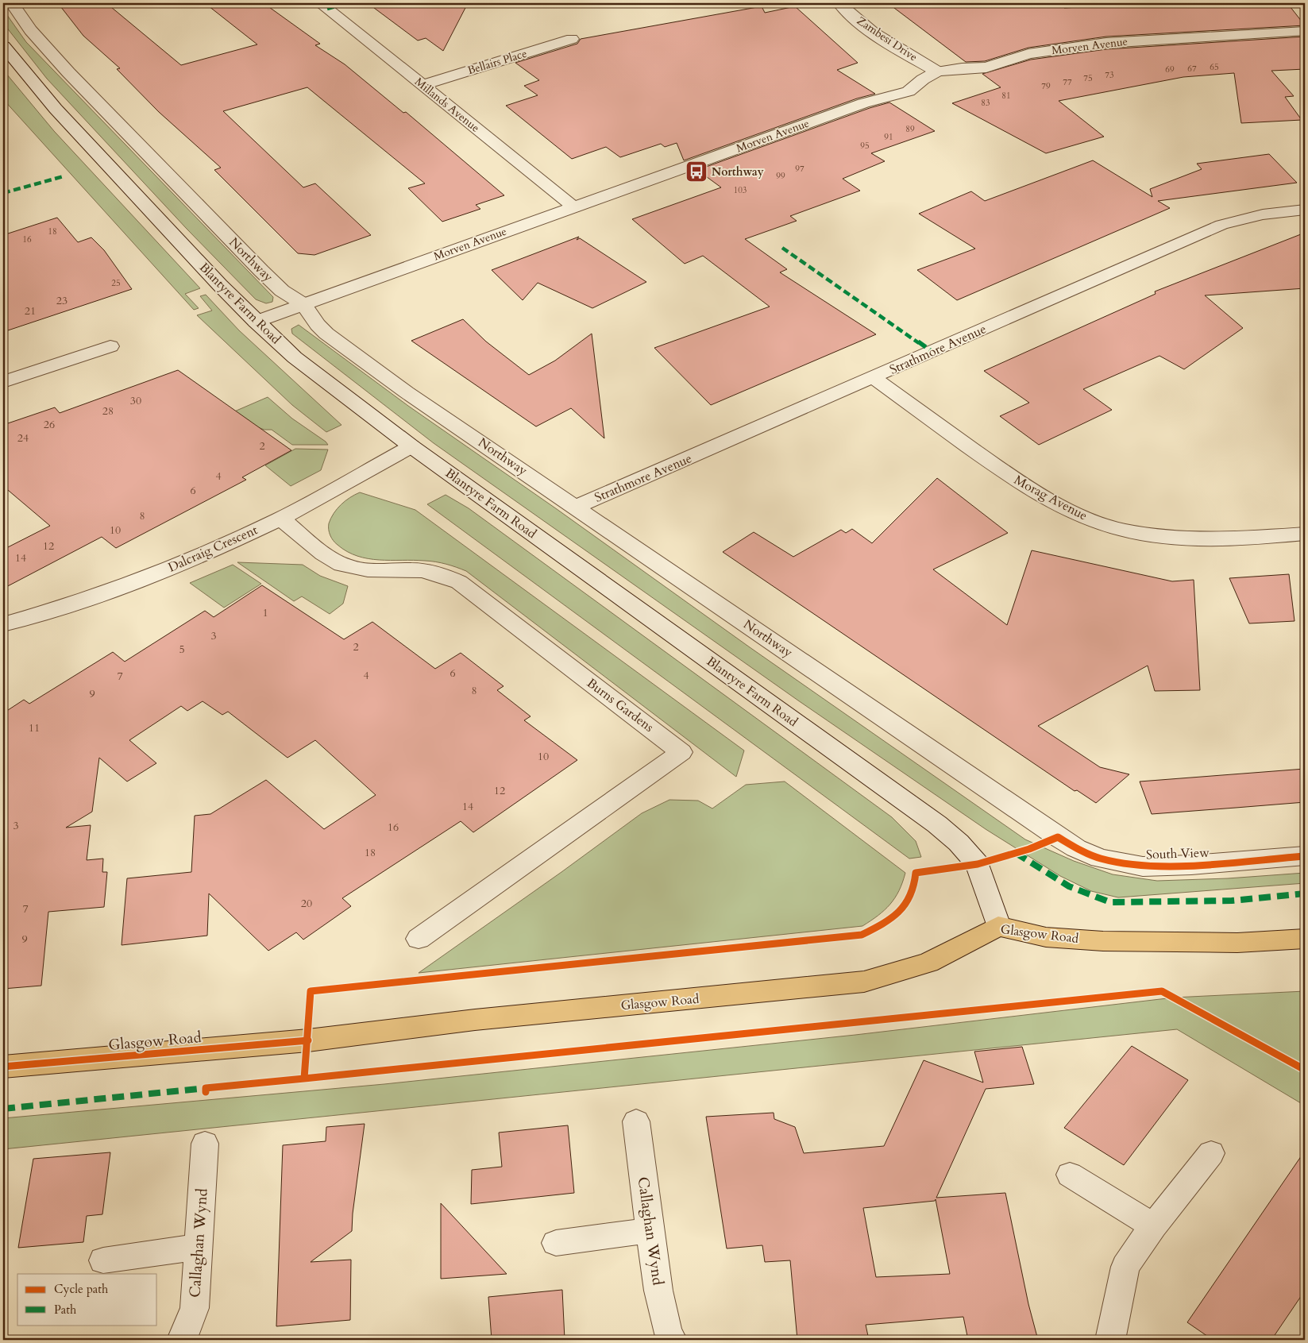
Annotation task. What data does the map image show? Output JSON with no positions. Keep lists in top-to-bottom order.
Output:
{
  "streets": {
    "main road": ["Glasgow Road"],
    "street": [
      "Zambesi Drive",
      "Morven Avenue",
      "Bellairs Place",
      "Millands Avenue",
      "Northway",
      "Blantyre Farm Road",
      "Strathmore Avenue",
      "Morag Avenue",
      "Dalcraig Crescent",
      "Burns Gardens",
      "South View",
      "Callaghan Wynd"
    ]
  },
  "crossings": [
    ["Zambesi Drive", "Morven Avenue"],
    ["Morven Avenue", "Millands Avenue"],
    ["Morven Avenue", "Northway"],
    ["Morven Avenue", "Blantyre Farm Road"],
    ["Bellairs Place", "Millands Avenue"],
    ["Northway", "Strathmore Avenue"],
    ["Northway", "South View"],
    ["Blantyre Farm Road", "Dalcraig Crescent"],
    ["Blantyre Farm Road", "Glasgow Road"],
    ["Strathmore Avenue", "Morag Avenue"],
    ["Dalcraig Crescent", "Burns Gardens"]
  ],
  "places": {
    "bus stop": ["Northway"]
  },
  "house_numbers": [
    "65",
    "67",
    "69",
    "73",
    "75",
    "77",
    "79",
    "81",
    "83",
    "89",
    "91",
    "95",
    "97",
    "99",
    "103",
    "18",
    "16",
    "25",
    "23",
    "21",
    "30",
    "28",
    "26",
    "24",
    "2",
    "4",
    "6",
    "8",
    "10",
    "12",
    "14",
    "1",
    "3",
    "2",
    "5",
    "6",
    "4",
    "7",
    "8",
    "9",
    "11",
    "10",
    "12",
    "14",
    "3",
    "16",
    "18",
    "20",
    "7",
    "9"
  ],
  "legend": ["Cycle path", "Path"]
}
